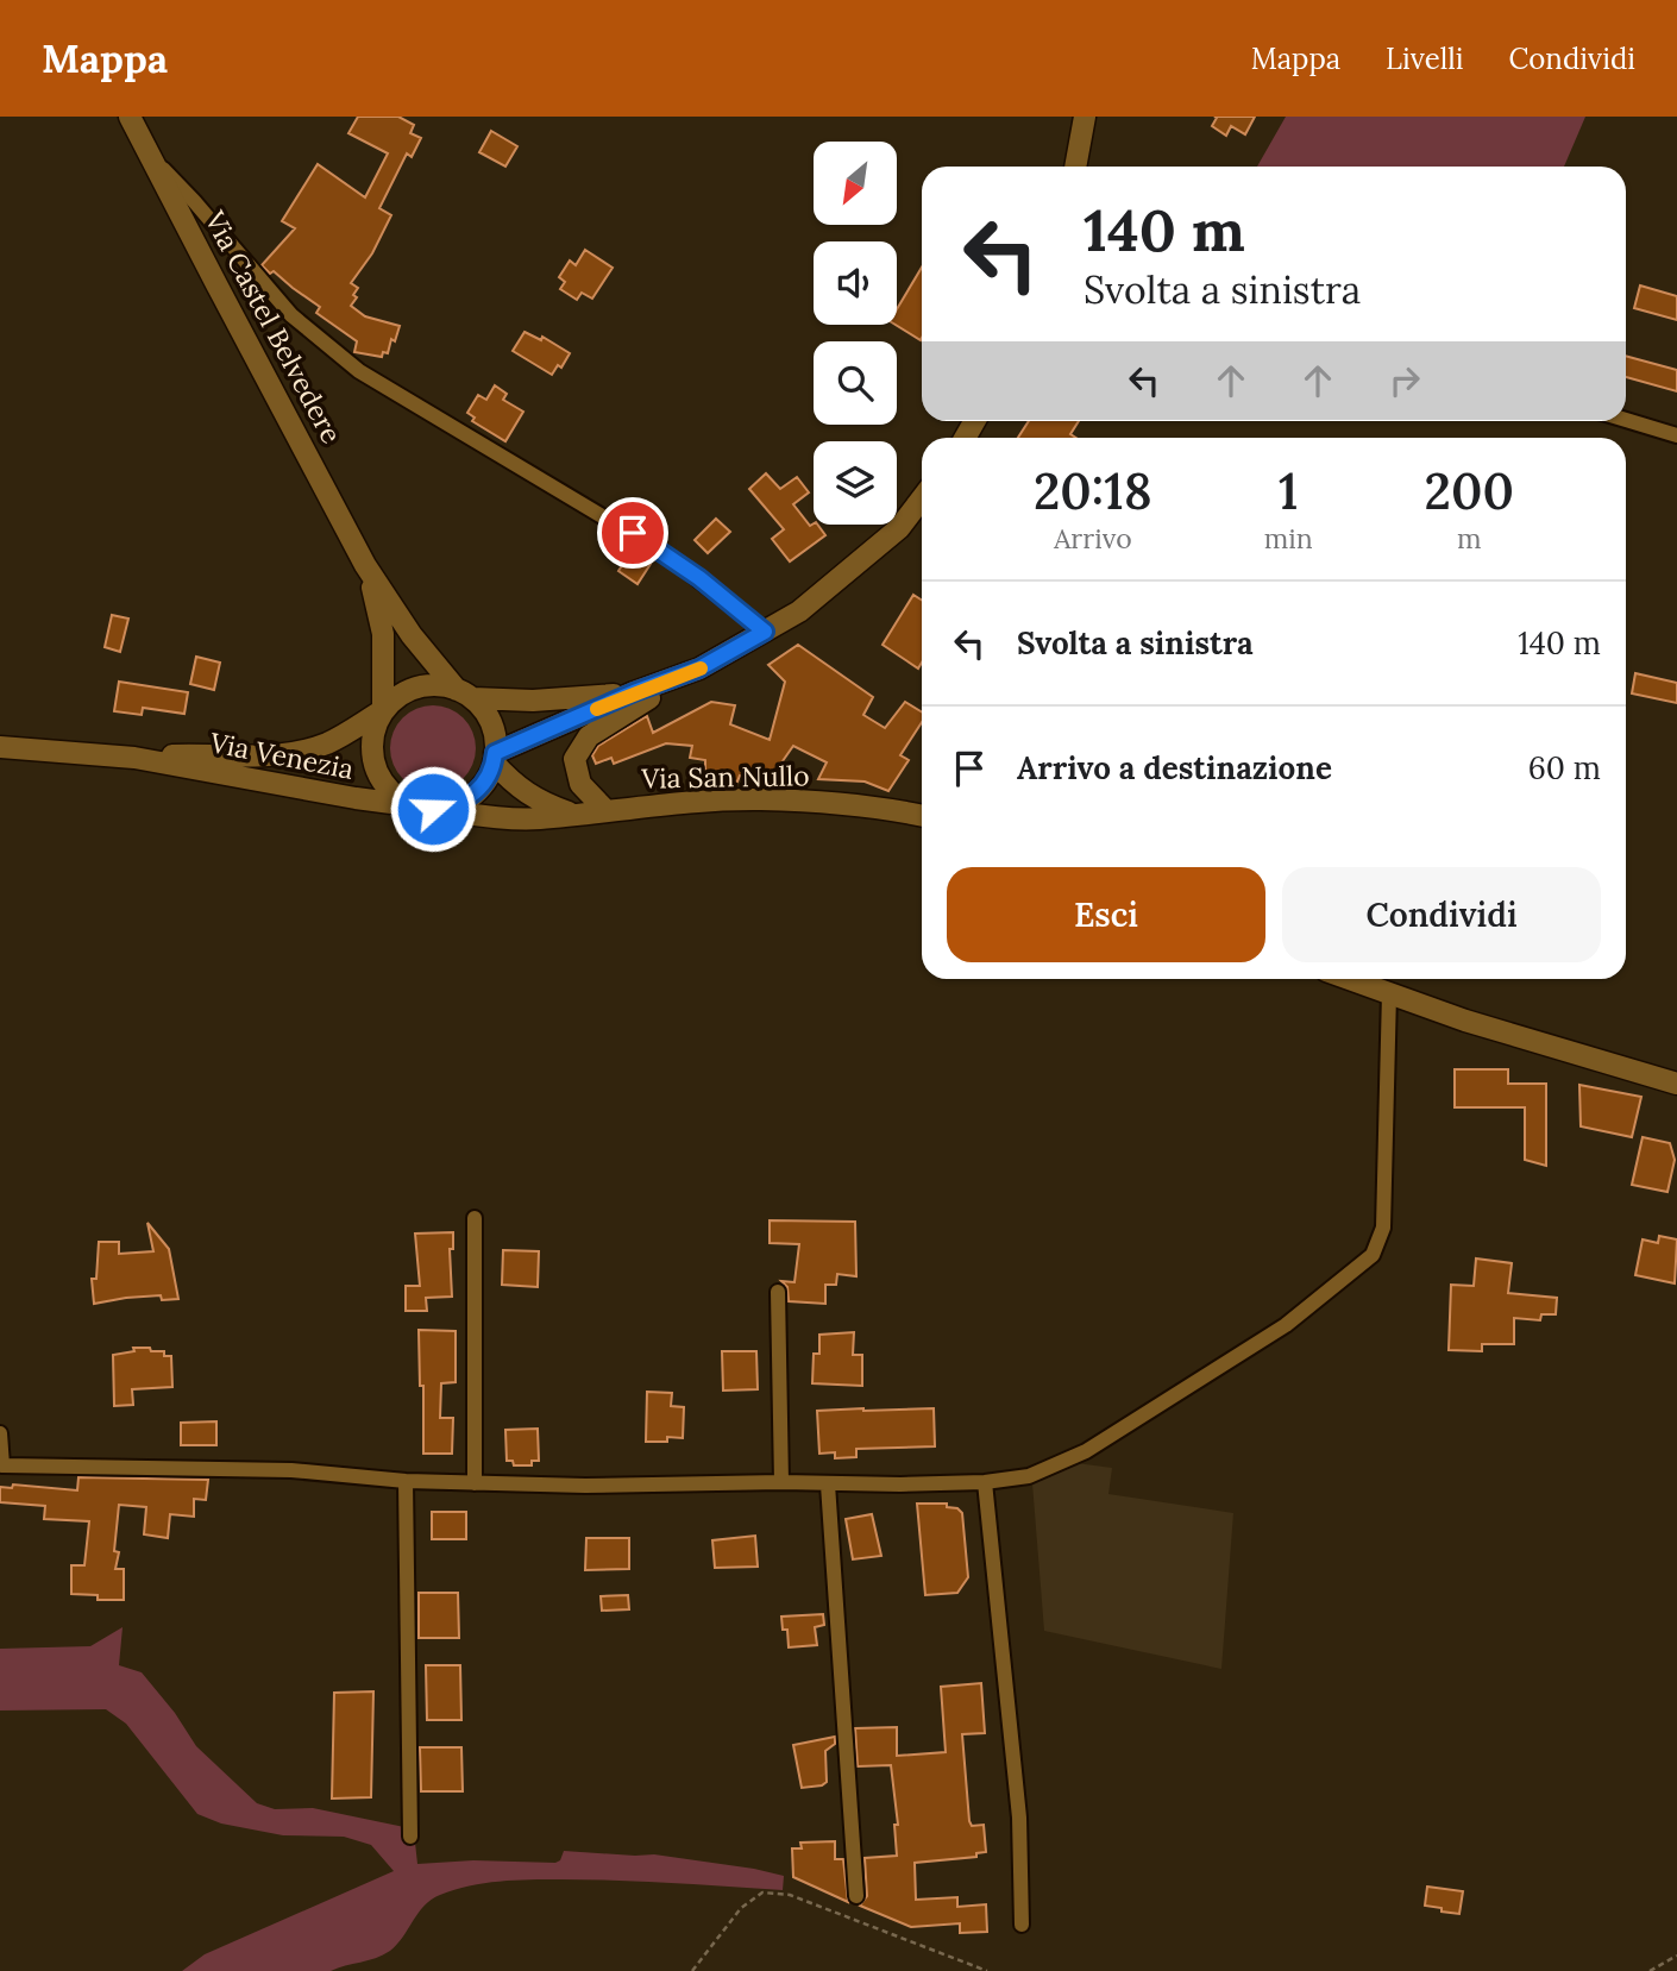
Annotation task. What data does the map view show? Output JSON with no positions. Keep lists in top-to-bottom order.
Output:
{
  "streets": {
    "main road": ["Via Castel Belvedere", "Via Venezia", "Via San Nullo"]
  },
  "crossings": [
    ["Via Venezia", "Via San Nullo"]
  ],
  "north": "bottom left",
  "page": {
    "header": "Mappa",
    "nav": ["Mappa", "Livelli", "Condividi"],
    "turn": ["140 m", "Svolta a sinistra"],
    "eta": [
      "20:18",
      "Arrivo",
      "1",
      "min",
      "200",
      "m"
    ],
    "list": [
      {
        "name": "Svolta a sinistra",
        "value": "140 m"
      },
      {
        "name": "Arrivo a destinazione",
        "value": "60 m"
      }
    ],
    "buttons": ["Esci", "Condividi"]
  }
}
